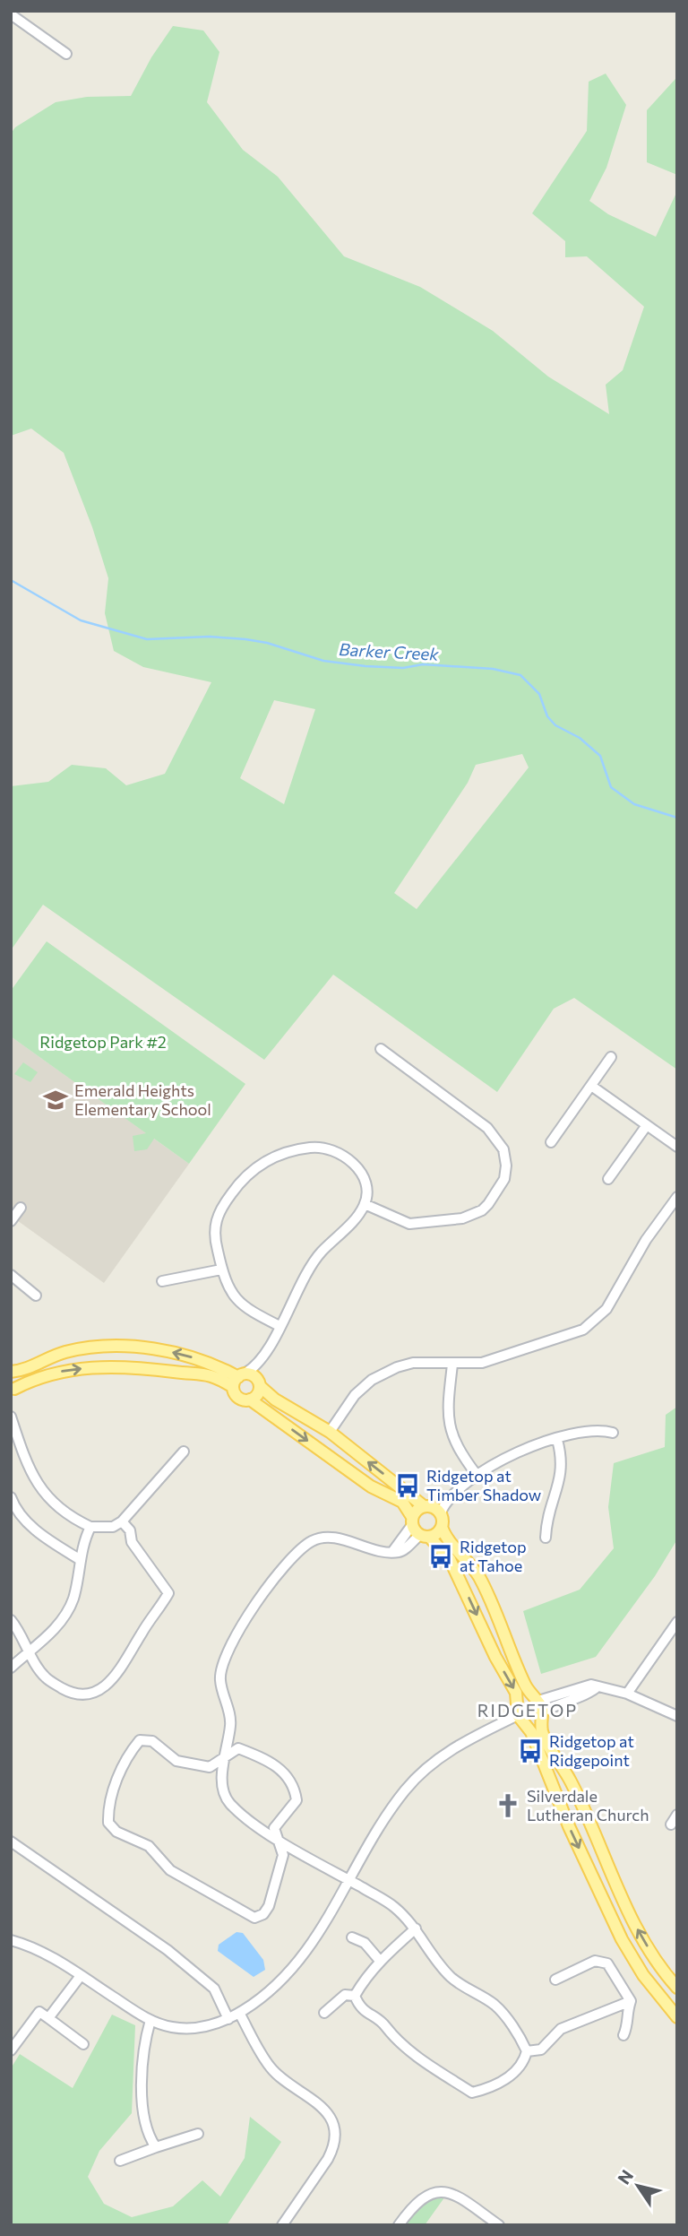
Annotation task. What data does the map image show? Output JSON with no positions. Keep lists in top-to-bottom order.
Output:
{
  "districts": ["RIDGETOP"],
  "water": ["Barker Creek"],
  "parks": ["Ridgetop Park #2"],
  "places": {
    "school or university": ["Emerald Heights Elementary School"],
    "bus stop": ["Ridgetop at Timber Shadow", "Ridgetop at Tahoe", "Ridgetop at Ridgepoint"],
    "church": ["Silverdale Lutheran Church"]
  },
  "north": "top left"
}
